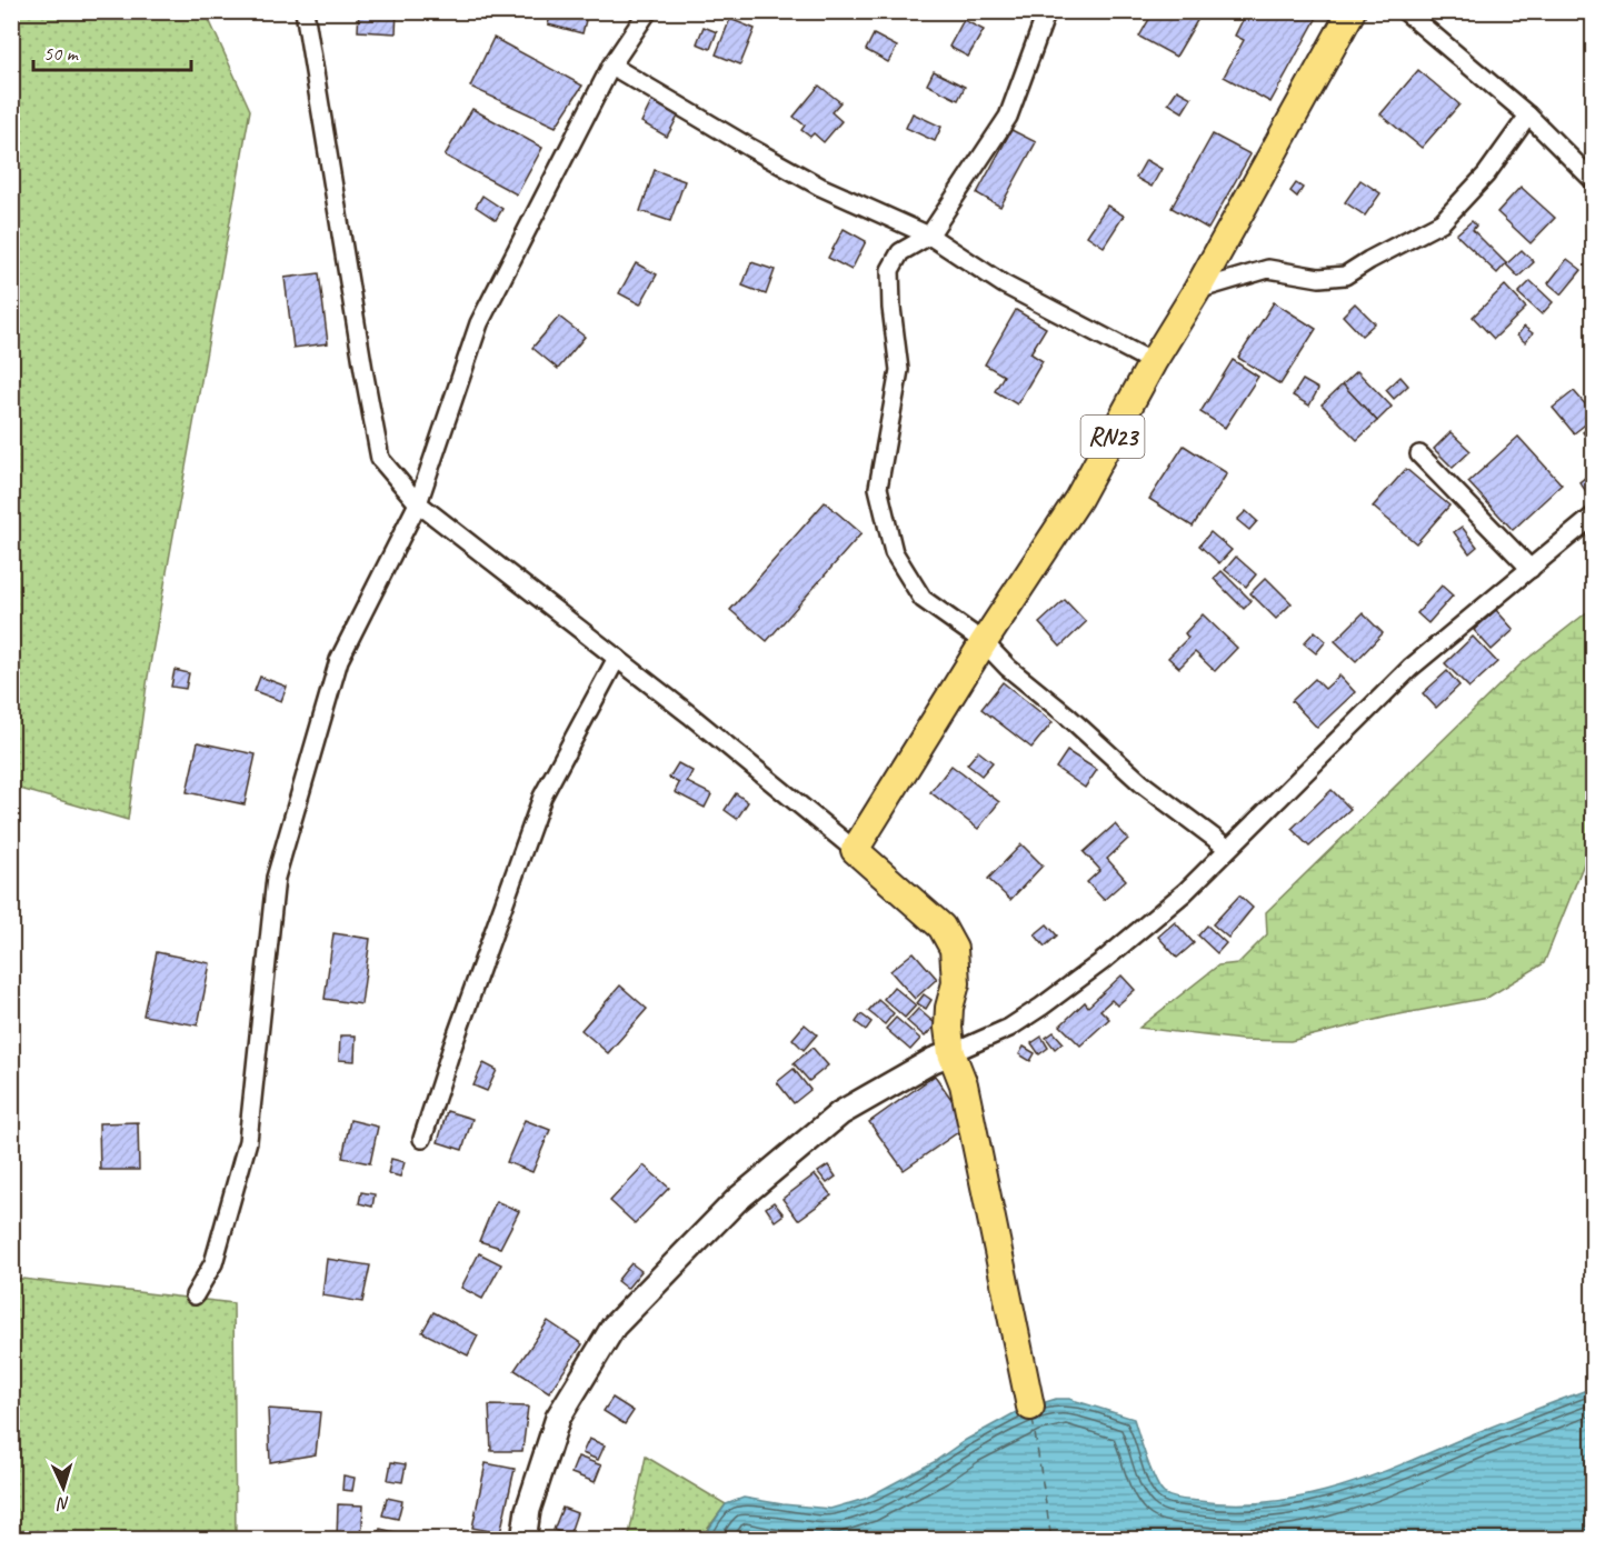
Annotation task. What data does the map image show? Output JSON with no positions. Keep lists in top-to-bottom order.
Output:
{
  "streets": {
    "main road": ["RN23"]
  },
  "scale_bar": "50 m",
  "north": "bottom"
}
